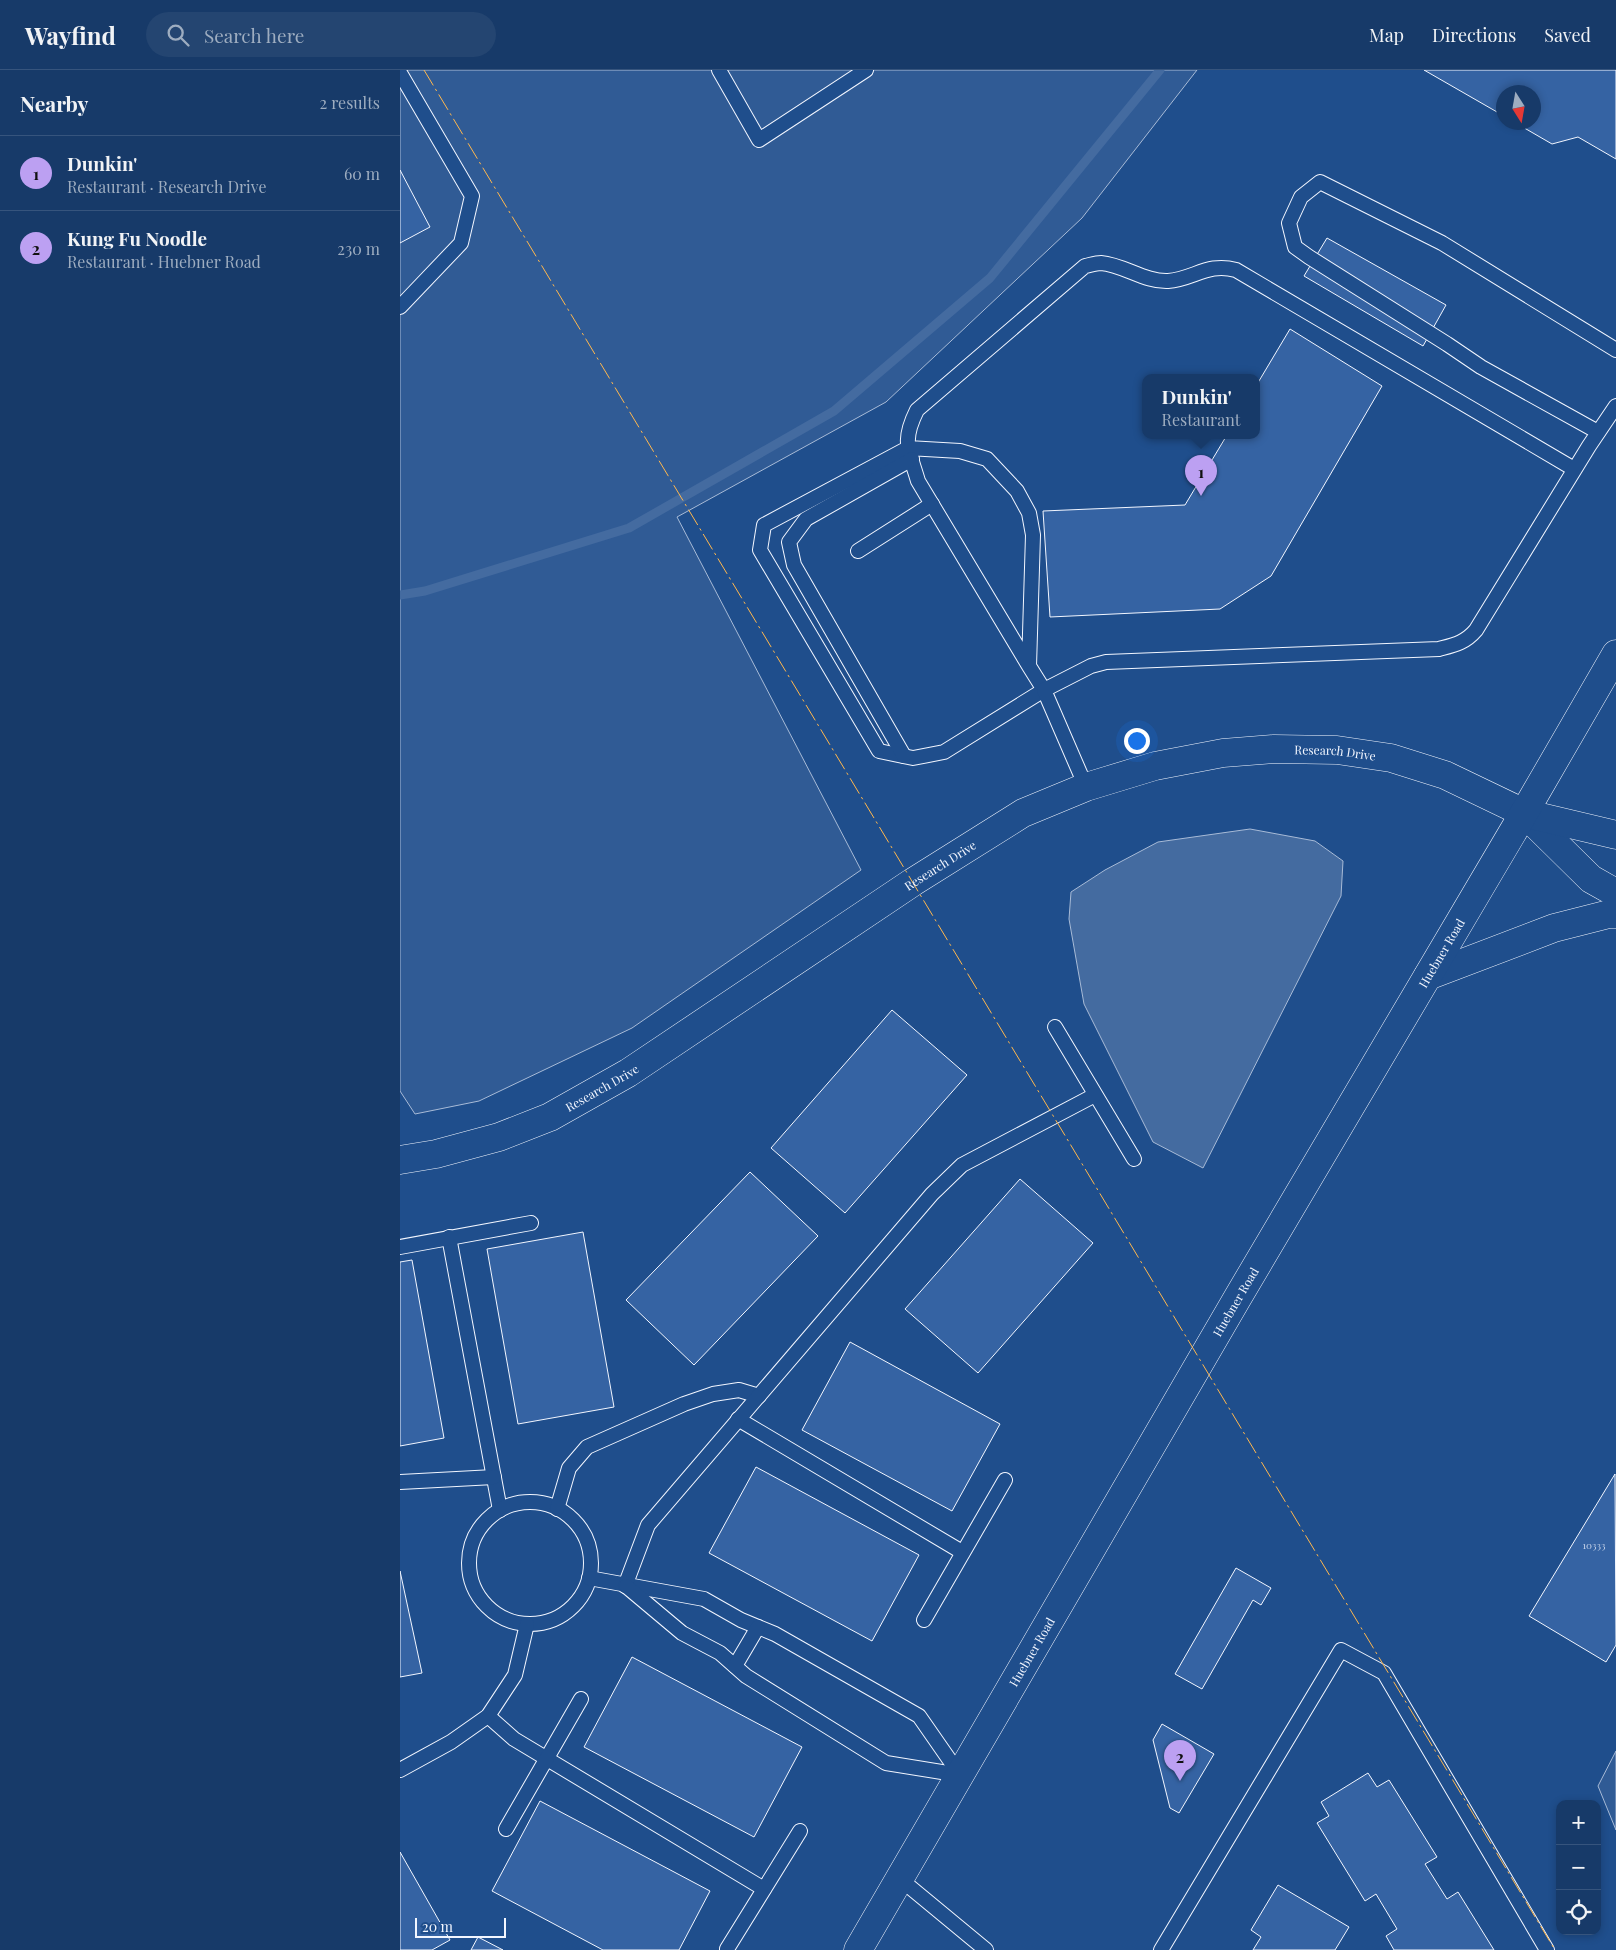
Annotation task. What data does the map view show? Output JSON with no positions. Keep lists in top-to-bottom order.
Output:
{
  "streets": {
    "main road": ["Research Drive", "Huebner Road"]
  },
  "crossings": [
    ["Research Drive", "Huebner Road"]
  ],
  "house_numbers": ["10333"],
  "scale_bar": "20 m",
  "north": "bottom",
  "page": {
    "header": "Wayfind",
    "search": "Search here",
    "nav": ["Map", "Directions", "Saved"],
    "heading": ["Nearby", "2 results"],
    "list": [
      {
        "mark": "1",
        "name": "Dunkin'",
        "note": "Restaurant · Research Drive",
        "value": "60 m"
      },
      {
        "mark": "2",
        "name": "Kung Fu Noodle",
        "note": "Restaurant · Huebner Road",
        "value": "230 m"
      }
    ],
    "popup": ["Dunkin'", "Restaurant"],
    "pins": ["1", "2"],
    "map_buttons": ["+", "−"],
    "scale": "20 m"
  }
}
